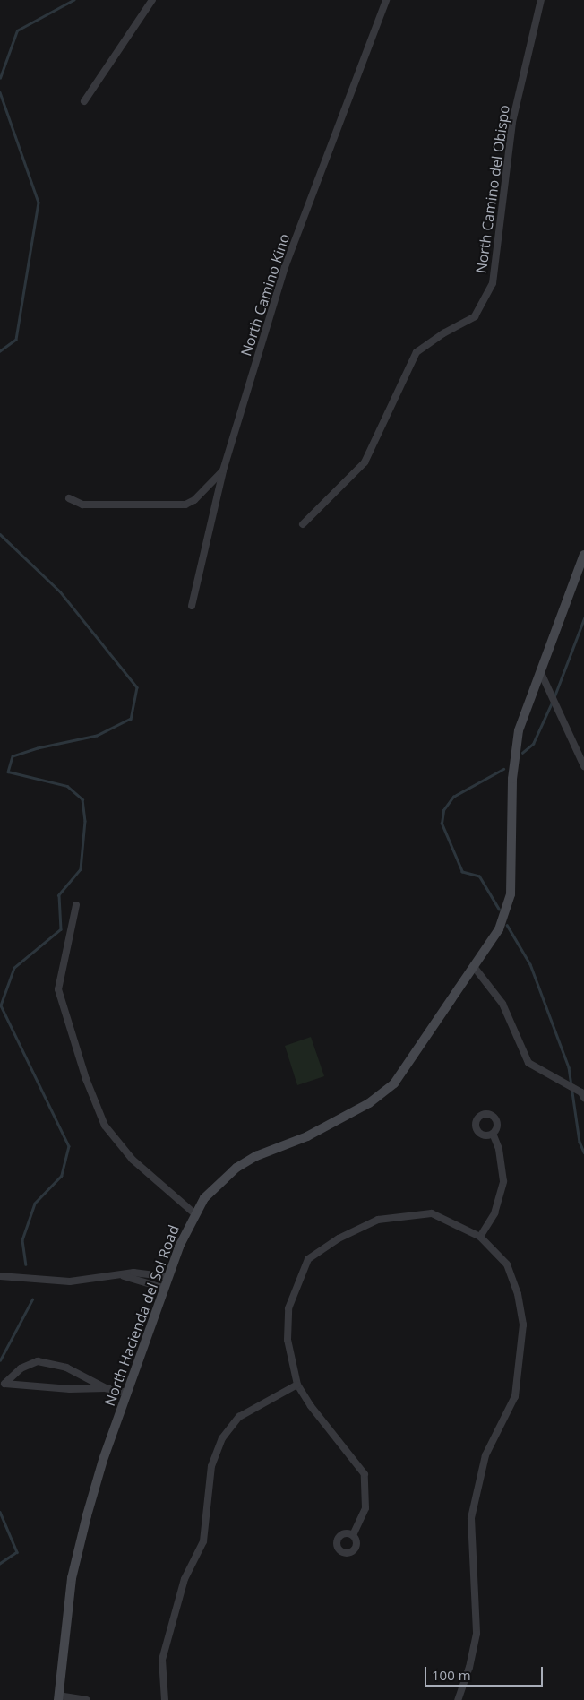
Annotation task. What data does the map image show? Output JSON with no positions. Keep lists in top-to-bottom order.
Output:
{
  "streets": {
    "street": ["North Camino del Obispo", "North Camino Kino", "North Hacienda del Sol Road"]
  },
  "scale_bar": "100 m"
}
